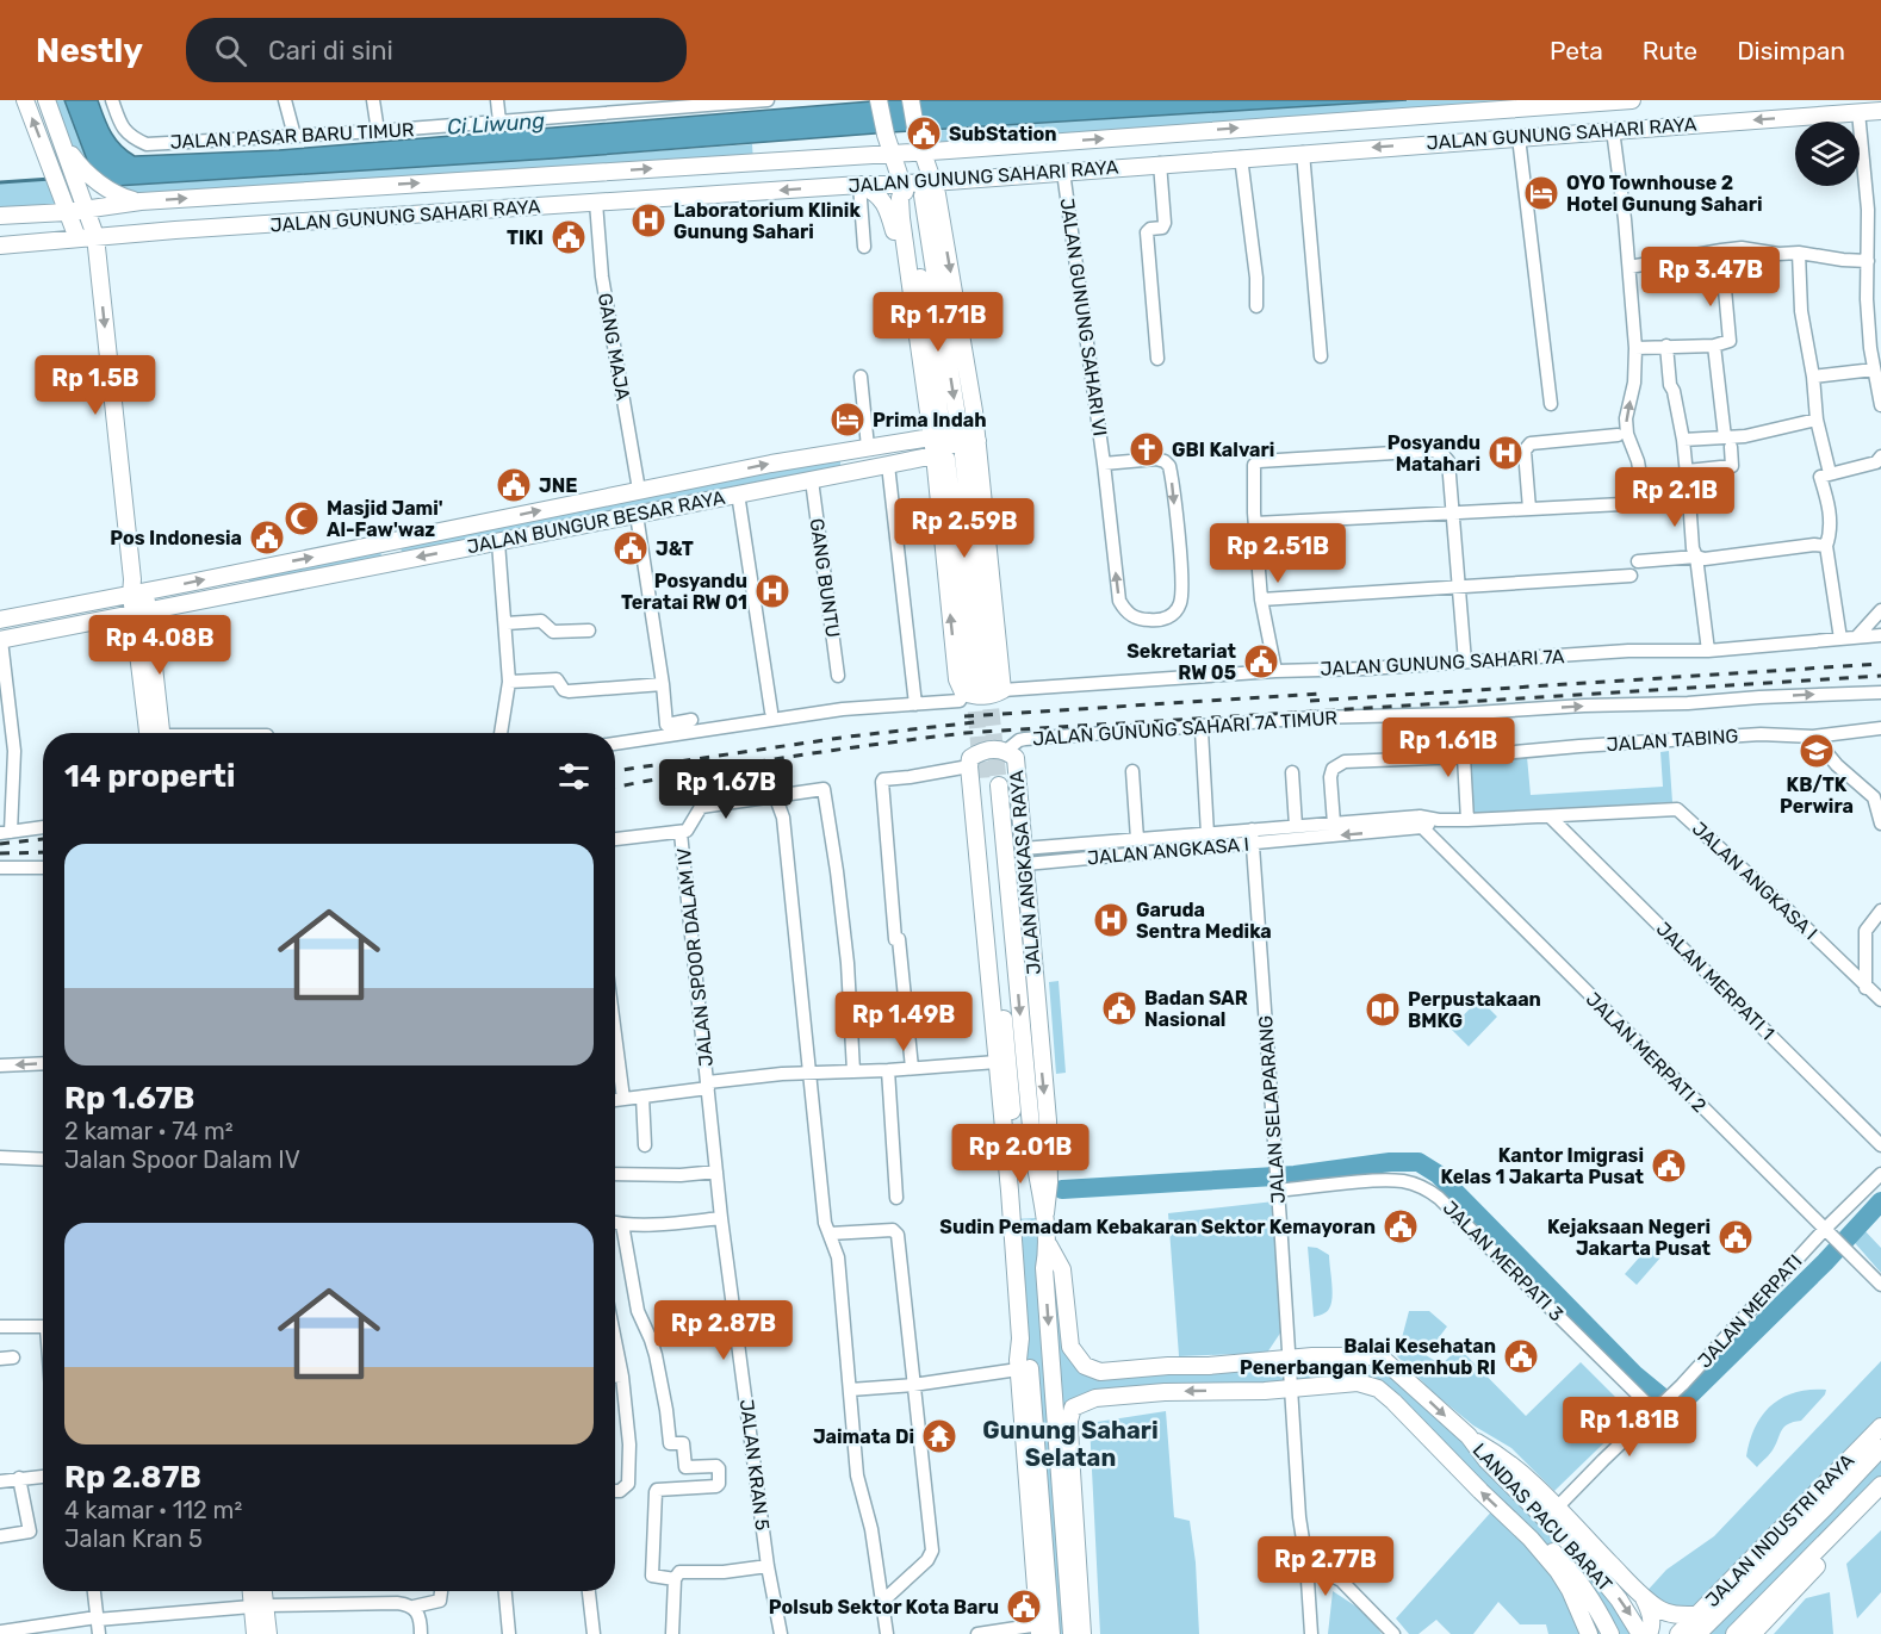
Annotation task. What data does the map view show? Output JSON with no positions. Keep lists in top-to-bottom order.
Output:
{
  "streets": {
    "main road": [
      "JALAN GUNUNG SAHARI RAYA",
      "JALAN BUNGUR BESAR RAYA",
      "JALAN ANGKASA RAYA",
      "LANDAS PACU BARAT",
      "JALAN INDUSTRI RAYA"
    ],
    "street": [
      "JALAN PASAR BARU TIMUR",
      "JALAN GUNUNG SAHARI VI",
      "GANG MAJA",
      "GANG BUNTU",
      "JALAN GUNUNG SAHARI 7A",
      "JALAN GUNUNG SAHARI 7A TIMUR",
      "JALAN TABING",
      "JALAN ANGKASA I",
      "JALAN SPOOR DALAM IV",
      "JALAN MERPATI 1",
      "JALAN MERPATI 2",
      "JALAN SELAPARANG",
      "JALAN MERPATI 3",
      "JALAN MERPATI",
      "JALAN KRAN 5"
    ]
  },
  "crossings": [
    ["JALAN GUNUNG SAHARI RAYA", "JALAN GUNUNG SAHARI VI"],
    ["JALAN GUNUNG SAHARI RAYA", "GANG MAJA"],
    ["GANG MAJA", "JALAN BUNGUR BESAR RAYA"],
    ["JALAN BUNGUR BESAR RAYA", "GANG BUNTU"],
    ["JALAN GUNUNG SAHARI 7A TIMUR", "JALAN ANGKASA RAYA"],
    ["JALAN TABING", "JALAN ANGKASA I"],
    ["JALAN ANGKASA I", "JALAN ANGKASA RAYA"],
    ["JALAN ANGKASA I", "JALAN MERPATI 1"],
    ["JALAN ANGKASA I", "JALAN MERPATI 2"],
    ["JALAN ANGKASA I", "JALAN SELAPARANG"],
    ["JALAN ANGKASA RAYA", "JALAN SELAPARANG"],
    ["JALAN SPOOR DALAM IV", "JALAN KRAN 5"],
    ["JALAN MERPATI 2", "JALAN MERPATI"],
    ["JALAN SELAPARANG", "JALAN MERPATI 3"],
    ["JALAN MERPATI 3", "JALAN MERPATI"]
  ],
  "one_way": ["JALAN GUNUNG SAHARI 7A TIMUR"],
  "districts": ["Gunung Sahari Selatan"],
  "water": ["Ci Liwung"],
  "places": {
    "public building": [
      "SubStation",
      "TIKI",
      "JNE",
      "Pos Indonesia",
      "J&T",
      "Sekretariat RW 05",
      "Badan SAR Nasional",
      "Kantor Imigrasi Kelas 1 Jakarta Pusat",
      "Sudin Pemadam Kebakaran Sektor Kemayoran",
      "Kejaksaan Negeri Jakarta Pusat",
      "Balai Kesehatan Penerbangan Kemenhub RI",
      "Polsub Sektor Kota Baru"
    ],
    "hotel": ["OYO Townhouse 2 Hotel Gunung Sahari", "Prima Indah"],
    "hospital": [
      "Laboratorium Klinik Gunung Sahari",
      "Posyandu Matahari",
      "Posyandu Teratai RW 01",
      "Garuda Sentra Medika"
    ],
    "church": ["GBI Kalvari"],
    "mosque": ["Masjid Jami' Al-Faw'waz"],
    "school or university": ["KB/TK Perwira"],
    "library": ["Perpustakaan BMKG"],
    "temple": ["Jaimata Di"]
  },
  "page": {
    "header": "Nestly",
    "search": "Cari di sini",
    "nav": ["Peta", "Rute", "Disimpan"],
    "price": [
      "Rp 3.47B",
      "Rp 1.71B",
      "Rp 1.5B",
      "Rp 2.1B",
      "Rp 2.59B",
      "Rp 2.51B",
      "Rp 4.08B",
      "Rp 1.61B",
      "Rp 1.67B",
      "Rp 1.49B",
      "Rp 2.01B",
      "Rp 2.87B",
      "Rp 1.81B",
      "Rp 2.77B"
    ],
    "heading": "14 properti",
    "list": [
      {
        "name": "Rp 1.67B",
        "note": "2 kamar · 74 m² · Jalan Spoor Dalam IV"
      },
      {
        "name": "Rp 2.87B",
        "note": "4 kamar · 112 m² · Jalan Kran 5"
      }
    ]
  }
}
